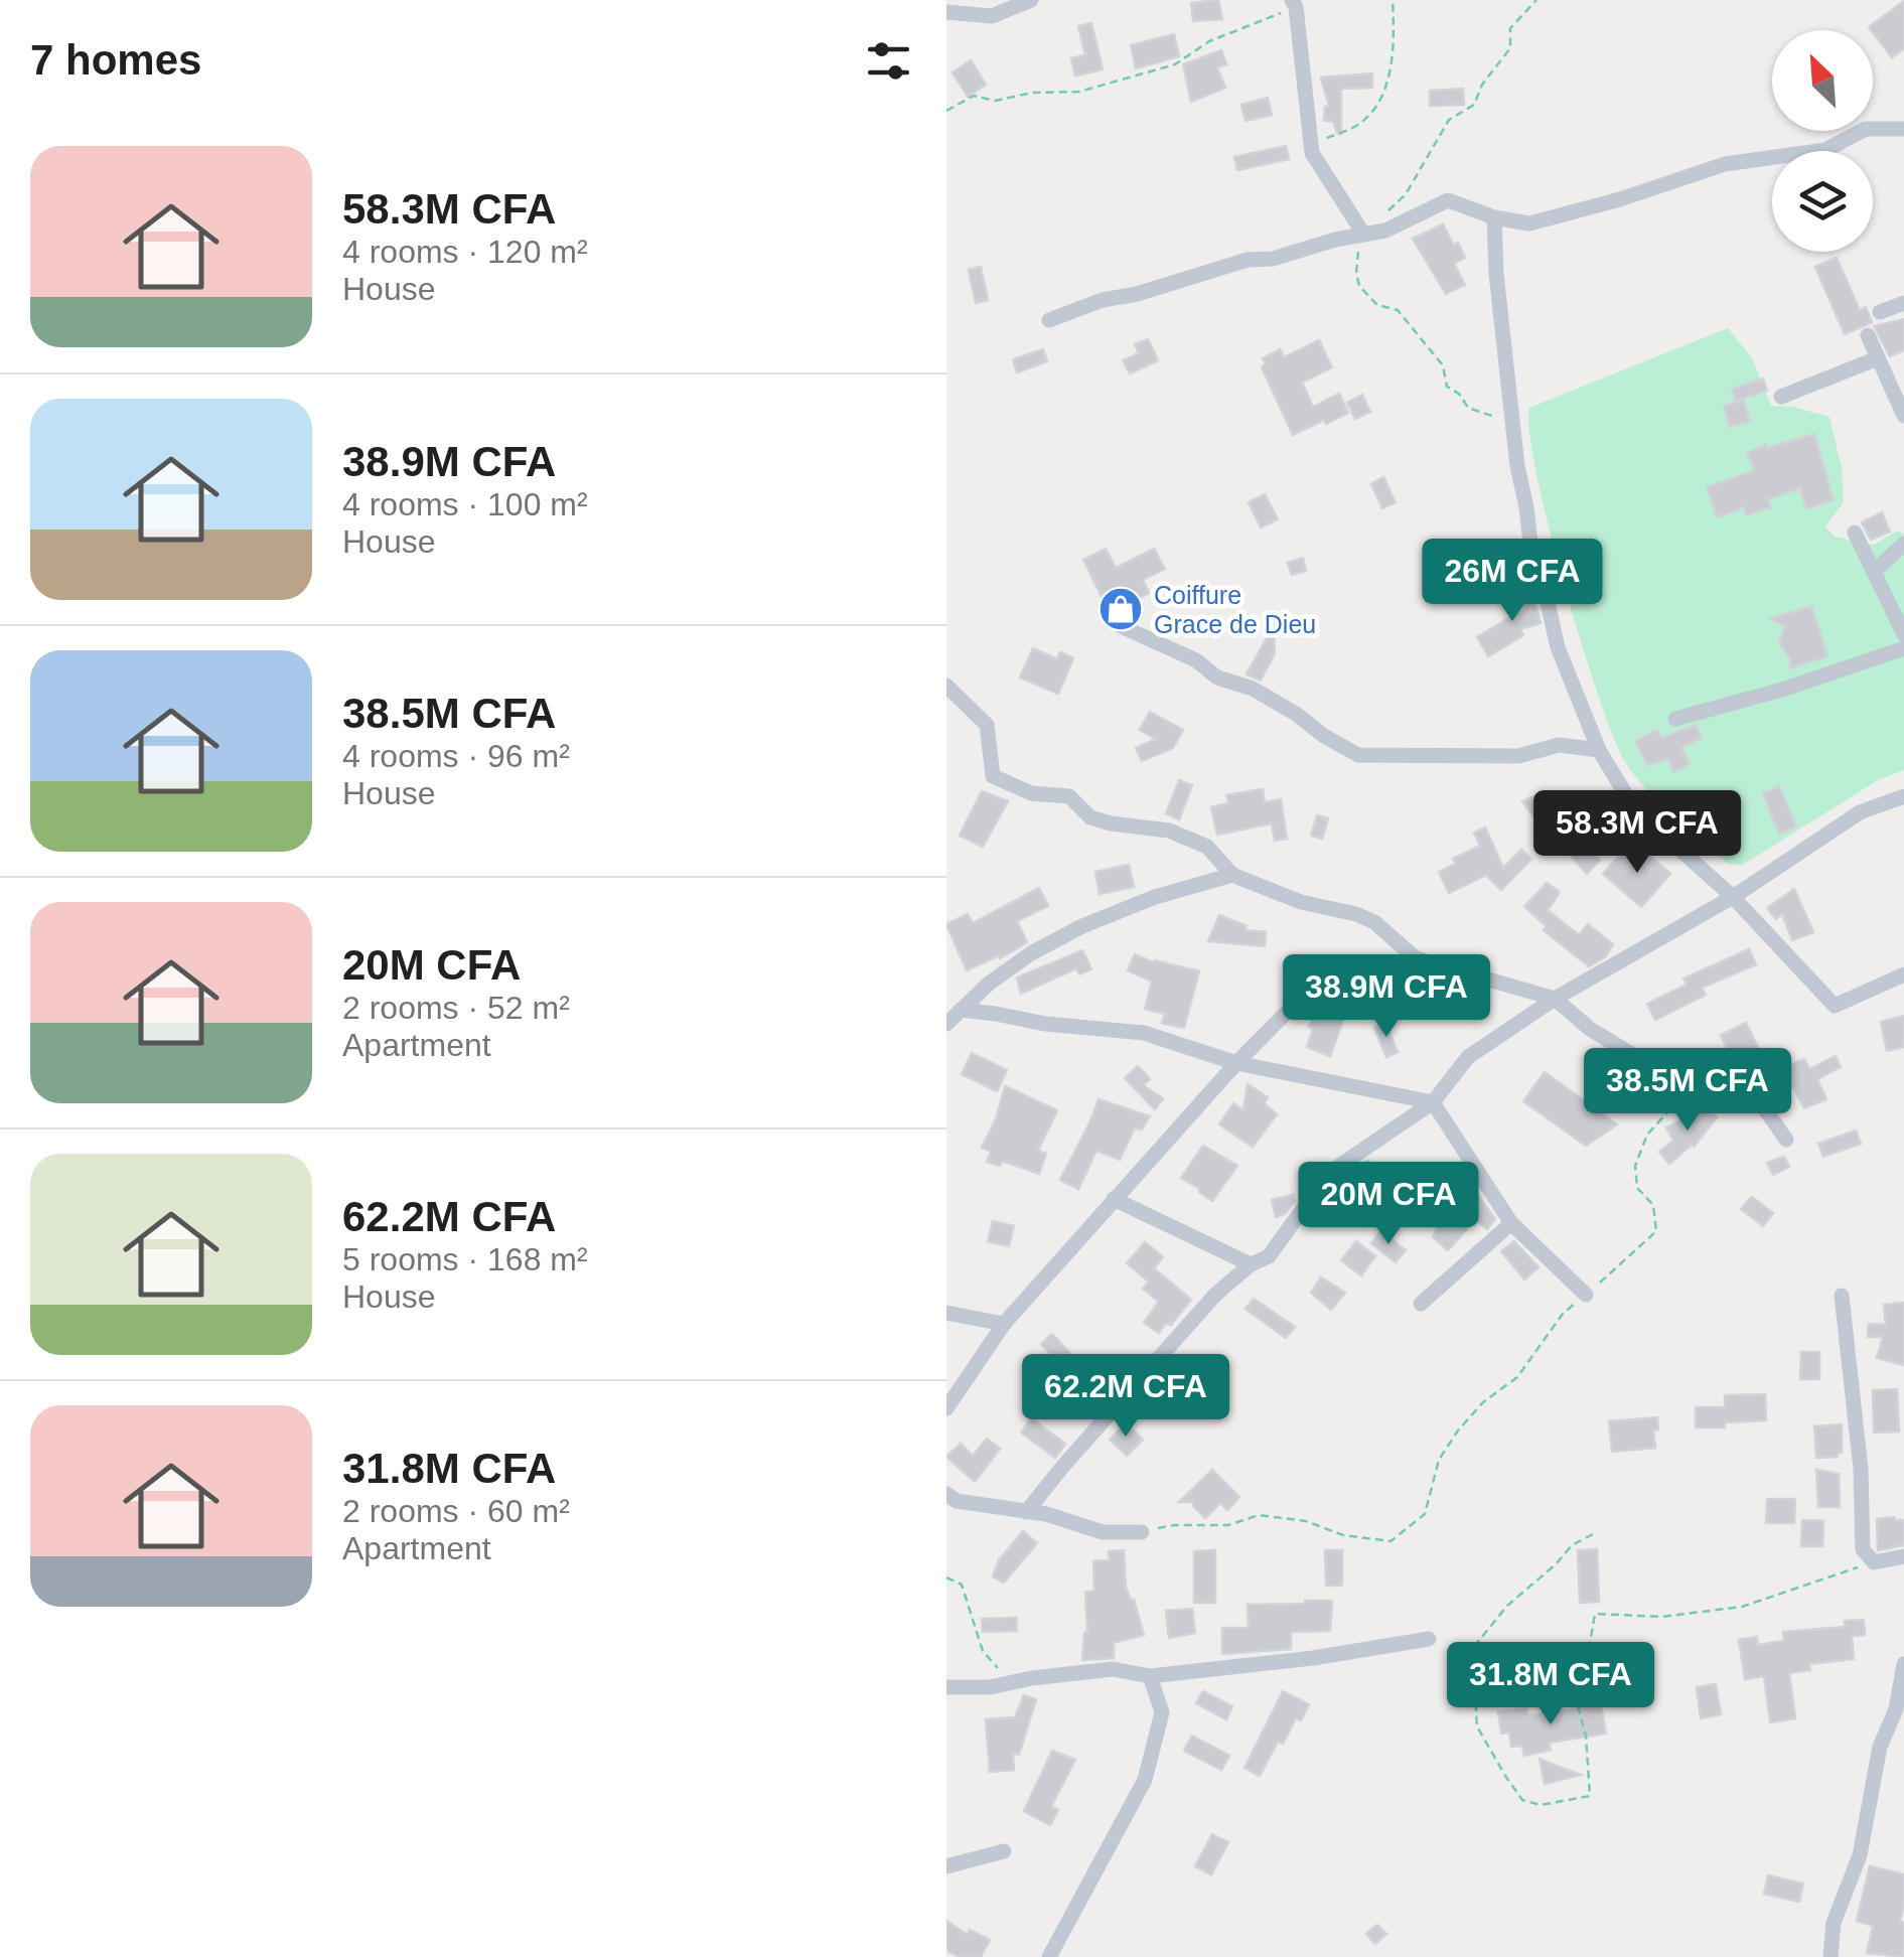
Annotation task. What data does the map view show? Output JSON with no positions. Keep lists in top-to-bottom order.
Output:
{
  "places": {
    "shop": ["Coiffure Grace de Dieu"]
  },
  "north": "top left",
  "page": {
    "heading": "7 homes",
    "list": [
      {
        "name": "58.3M CFA",
        "note": "4 rooms · 120 m² · House"
      },
      {
        "name": "38.9M CFA",
        "note": "4 rooms · 100 m² · House"
      },
      {
        "name": "38.5M CFA",
        "note": "4 rooms · 96 m² · House"
      },
      {
        "name": "20M CFA",
        "note": "2 rooms · 52 m² · Apartment"
      },
      {
        "name": "62.2M CFA",
        "note": "5 rooms · 168 m² · House"
      },
      {
        "name": "31.8M CFA",
        "note": "2 rooms · 60 m² · Apartment"
      }
    ],
    "price": [
      "26M CFA",
      "58.3M CFA",
      "38.9M CFA",
      "38.5M CFA",
      "20M CFA",
      "62.2M CFA",
      "31.8M CFA"
    ]
  }
}
